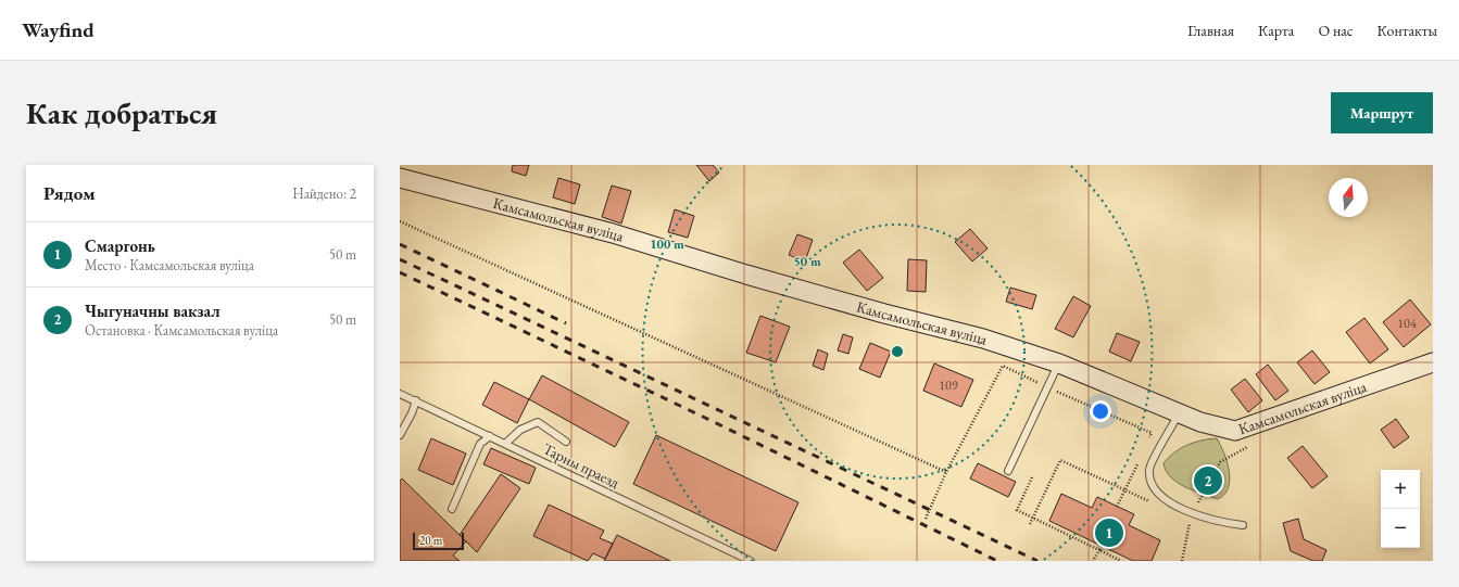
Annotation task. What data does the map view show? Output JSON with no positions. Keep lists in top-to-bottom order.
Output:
{
  "streets": {
    "street": ["Камсамольская вуліца"],
    "lane": ["Тарны праезд"]
  },
  "house_numbers": ["104", "109"],
  "scale_bar": "20 m",
  "north": "top",
  "page": {
    "header": "Wayfind",
    "nav": [
      "Главная",
      "Карта",
      "О нас",
      "Контакты"
    ],
    "buttons": "Маршрут",
    "title": "Как добраться",
    "heading": ["Рядом", "Найдено: 2"],
    "list": [
      {
        "mark": "1",
        "name": "Смаргонь",
        "note": "Место · Камсамольская вуліца",
        "value": "50 m"
      },
      {
        "mark": "2",
        "name": "Чыгуначны вакзал",
        "note": "Остановка · Камсамольская вуліца",
        "value": "50 m"
      }
    ],
    "pins": ["2", "1"],
    "map_buttons": ["+", "−"],
    "scale": "20 m"
  },
  "rings": ["100 m", "50 m"]
}
